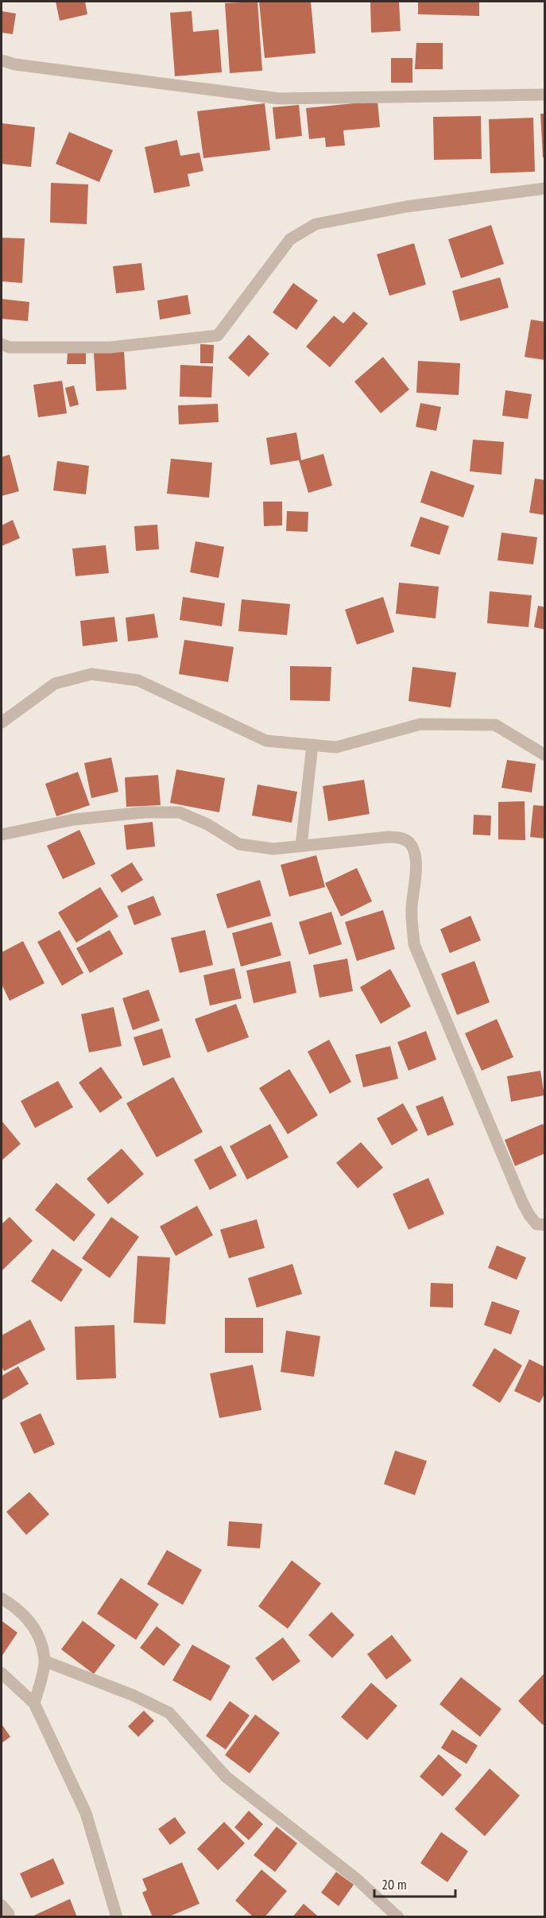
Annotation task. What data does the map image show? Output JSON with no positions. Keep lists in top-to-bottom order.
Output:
{
  "scale_bar": "20 m"
}
